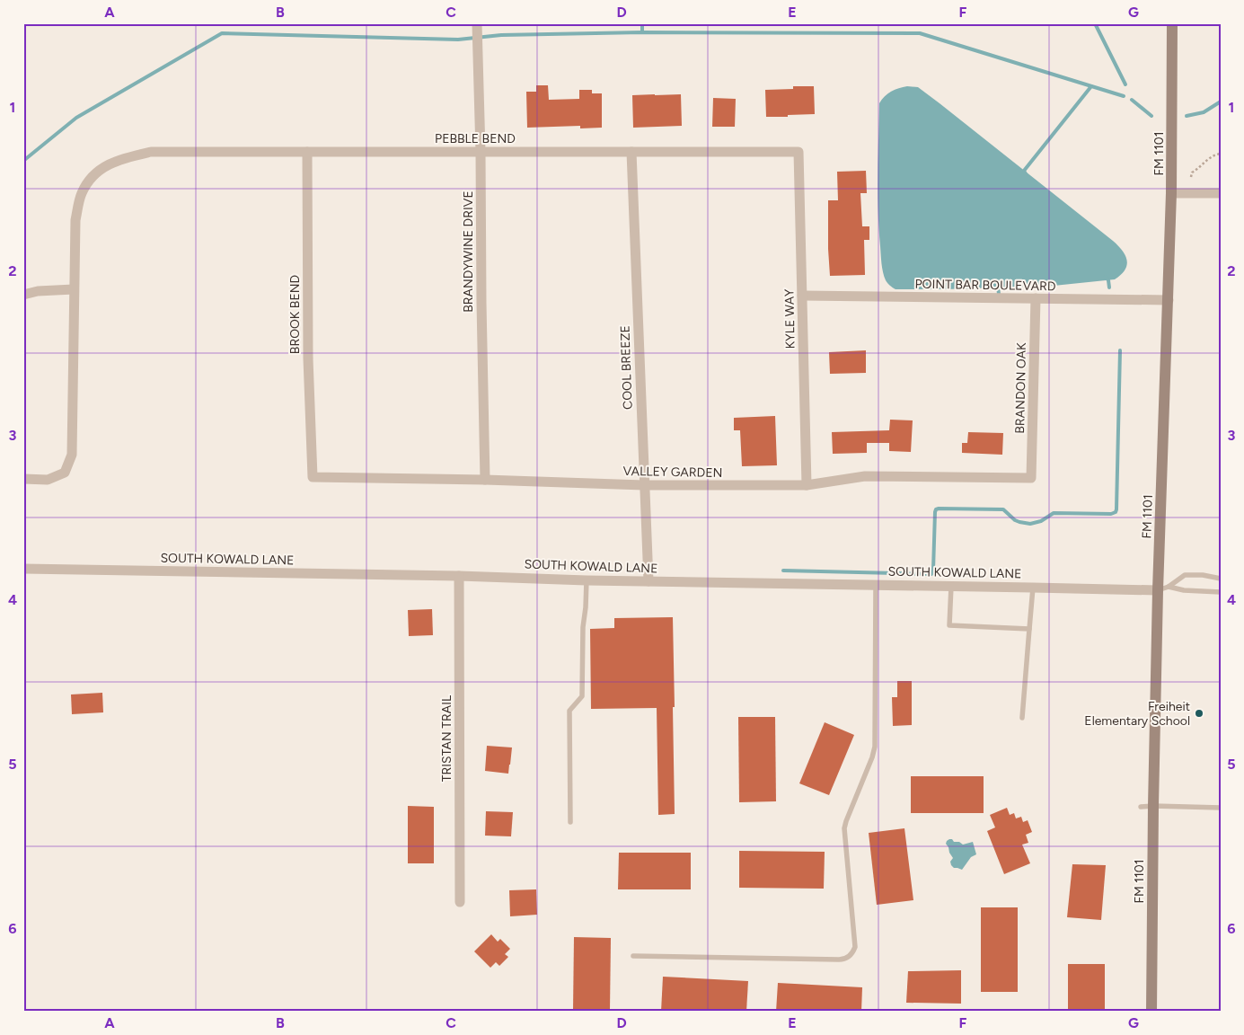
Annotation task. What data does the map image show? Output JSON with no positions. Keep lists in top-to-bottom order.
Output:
{
  "streets": {
    "main road": ["FM 1101"],
    "street": [
      "PEBBLE BEND",
      "BRANDYWINE DRIVE",
      "POINT BAR BOULEVARD",
      "BROOK BEND",
      "KYLE WAY",
      "COOL BREEZE",
      "BRANDON OAK",
      "VALLEY GARDEN",
      "SOUTH KOWALD LANE",
      "TRISTAN TRAIL"
    ]
  },
  "crossings": [
    ["PEBBLE BEND", "BRANDYWINE DRIVE"],
    ["PEBBLE BEND", "BROOK BEND"],
    ["PEBBLE BEND", "KYLE WAY"],
    ["PEBBLE BEND", "COOL BREEZE"],
    ["FM 1101", "POINT BAR BOULEVARD"],
    ["FM 1101", "SOUTH KOWALD LANE"],
    ["BRANDYWINE DRIVE", "VALLEY GARDEN"],
    ["POINT BAR BOULEVARD", "KYLE WAY"],
    ["POINT BAR BOULEVARD", "BRANDON OAK"],
    ["BROOK BEND", "VALLEY GARDEN"],
    ["KYLE WAY", "VALLEY GARDEN"],
    ["COOL BREEZE", "VALLEY GARDEN"],
    ["COOL BREEZE", "SOUTH KOWALD LANE"],
    ["BRANDON OAK", "VALLEY GARDEN"],
    ["SOUTH KOWALD LANE", "TRISTAN TRAIL"]
  ],
  "places": ["Freiheit Elementary School"],
  "grid": {
    "columns": [
      "A",
      "B",
      "C",
      "D",
      "E",
      "F",
      "G"
    ],
    "rows": [
      "1",
      "2",
      "3",
      "4",
      "5",
      "6"
    ]
  }
}
